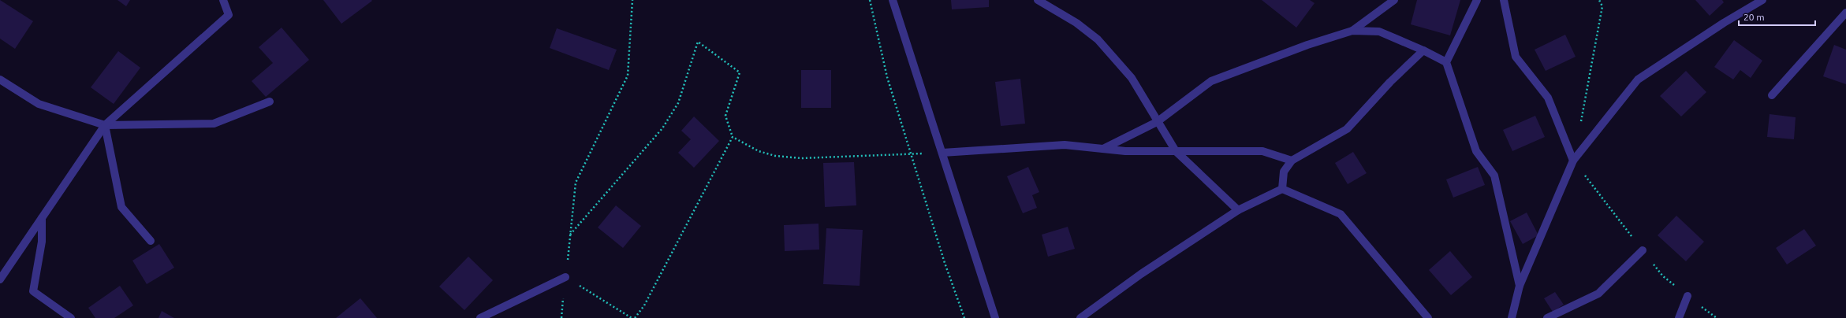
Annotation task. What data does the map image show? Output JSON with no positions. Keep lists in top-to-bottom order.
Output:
{
  "scale_bar": "20 m"
}
